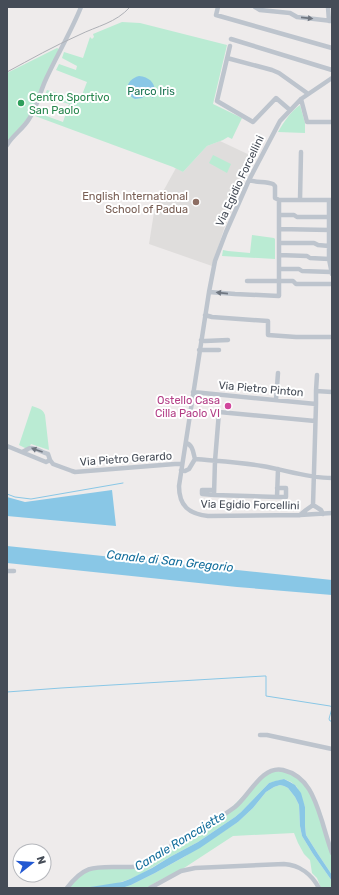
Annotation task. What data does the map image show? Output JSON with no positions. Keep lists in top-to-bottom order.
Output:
{
  "streets": {
    "street": ["Via Egidio Forcellini", "Via Pietro Pinton", "Via Pietro Gerardo"]
  },
  "crossings": [
    ["Via Egidio Forcellini", "Via Pietro Pinton"],
    ["Via Egidio Forcellini", "Via Pietro Gerardo"]
  ],
  "water": ["Canale di San Gregorio", "Canale Roncajette"],
  "parks": ["Parco Iris"],
  "places": ["Centro Sportivo San Paolo", "English International School of Padua", "Ostello Casa Cilla Paolo VI"],
  "north": "right"
}
